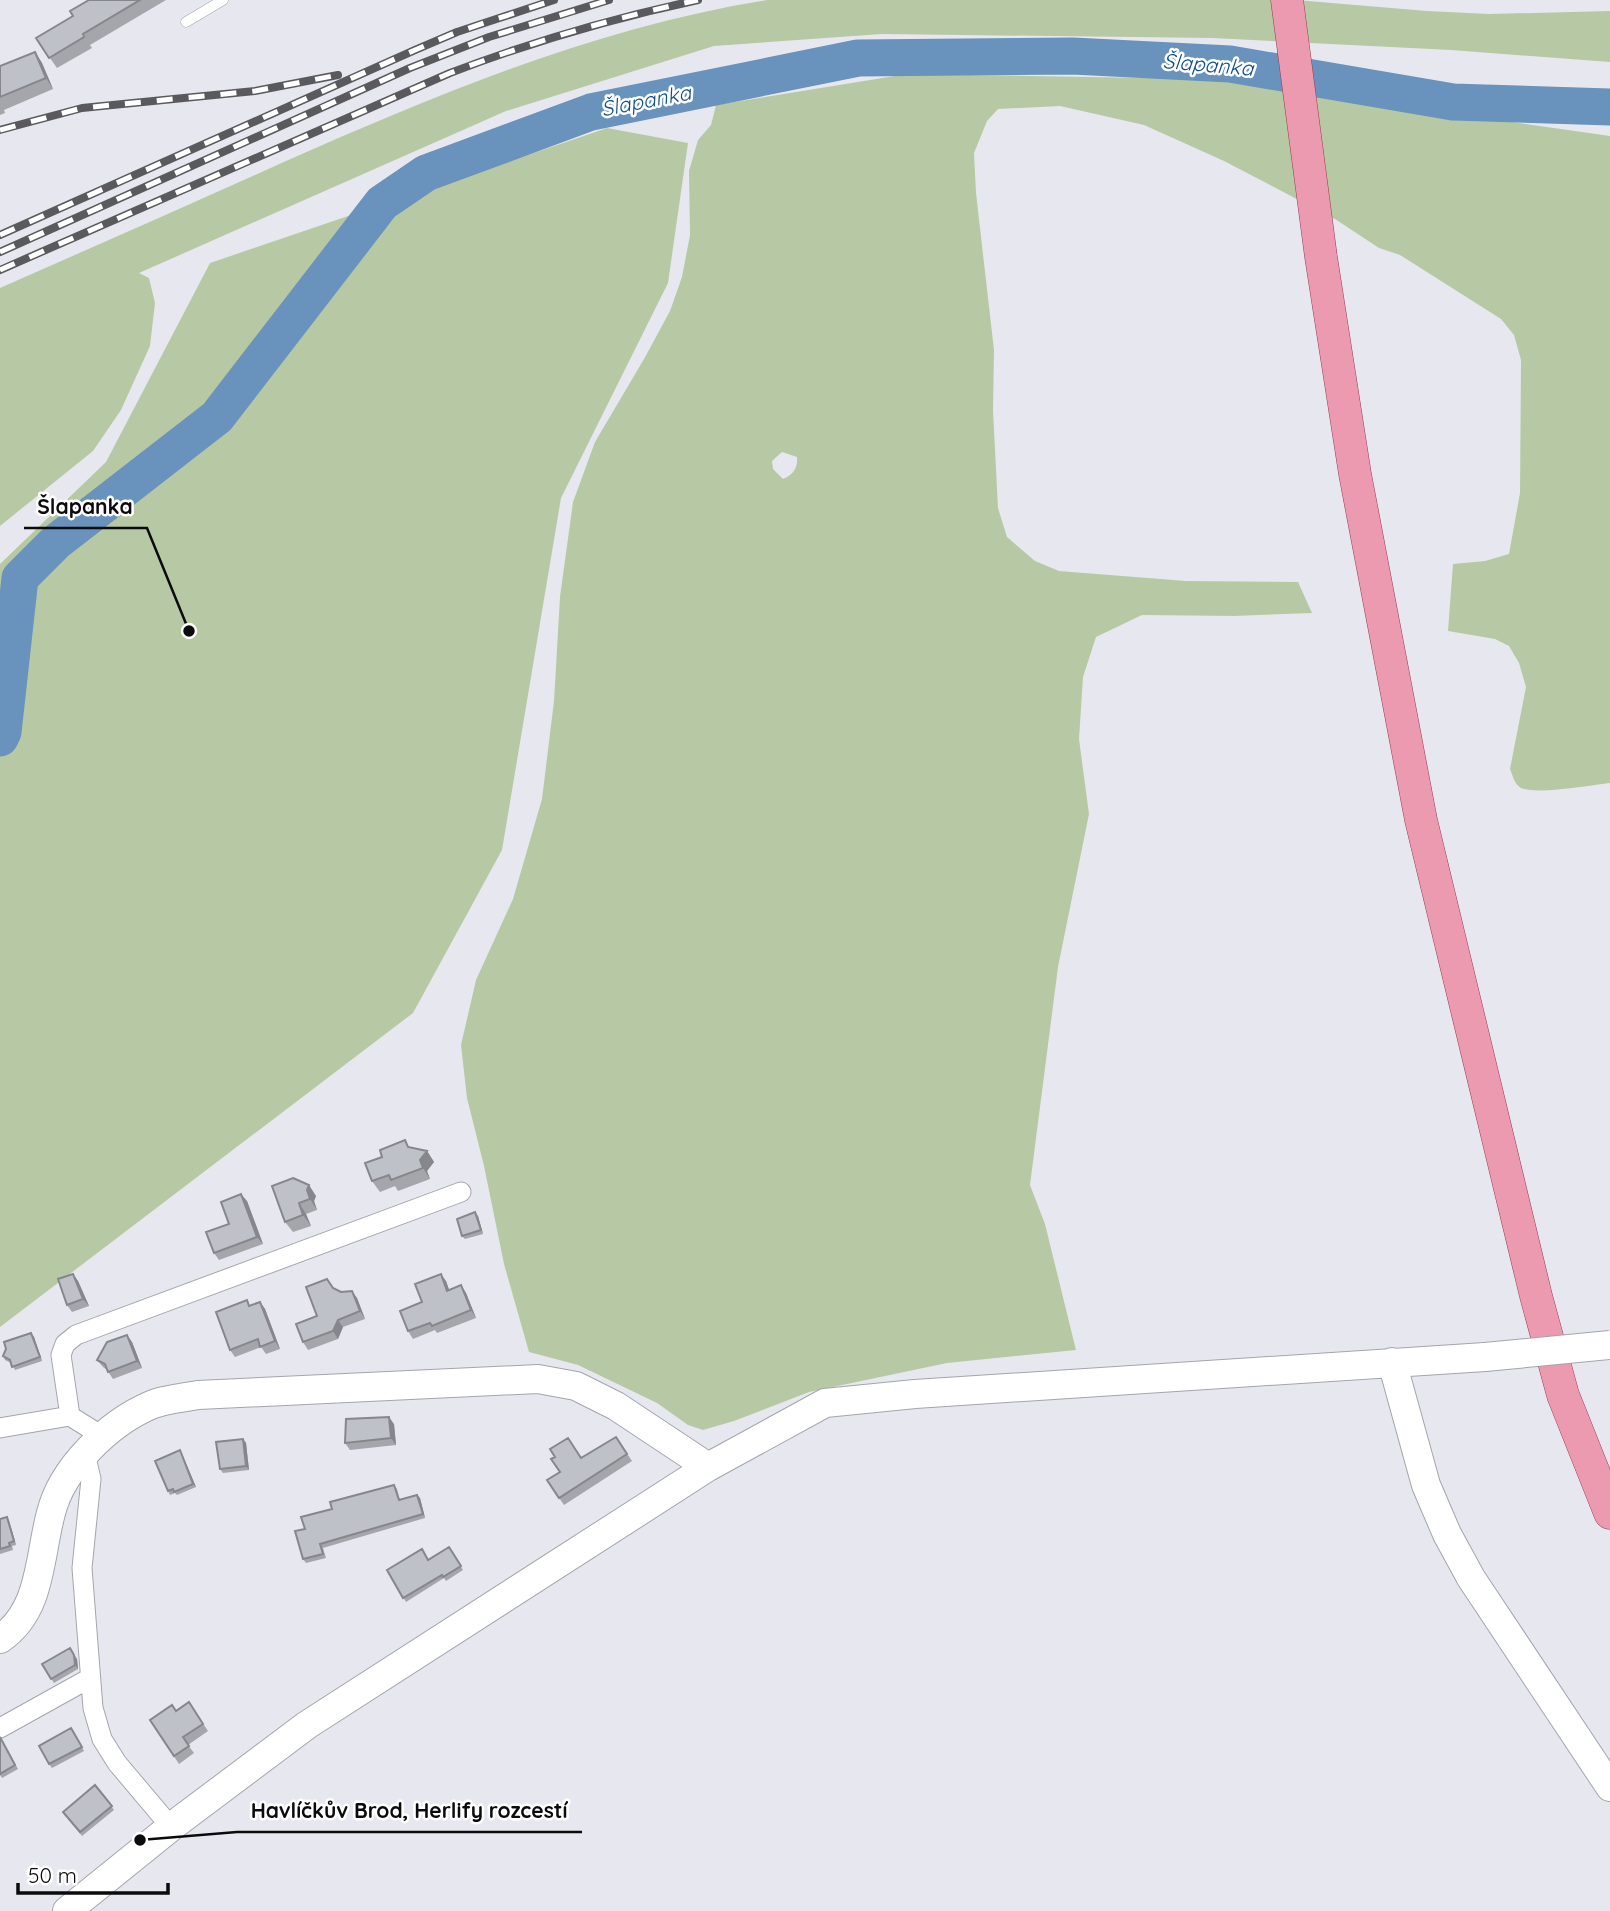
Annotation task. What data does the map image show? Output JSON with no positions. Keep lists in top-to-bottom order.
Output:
{
  "water": ["Šlapanka"],
  "places": ["Šlapanka", "Havlíčkův Brod, Herlify rozcestí"],
  "scale_bar": "50 m"
}
